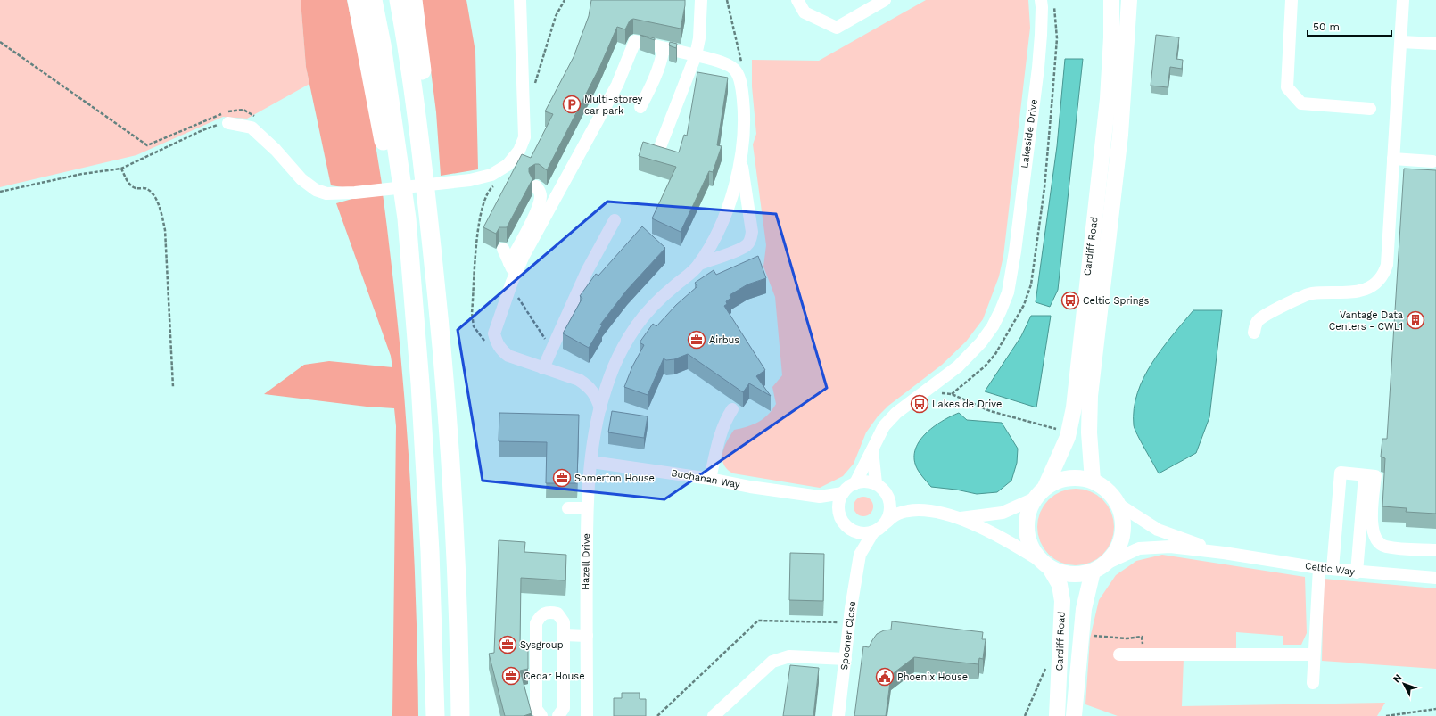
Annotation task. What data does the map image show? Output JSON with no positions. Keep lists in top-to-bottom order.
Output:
{
  "streets": {
    "main road": ["Cardiff Road"],
    "street": [
      "Lakeside Drive",
      "Buchanan Way",
      "Hazell Drive",
      "Celtic Way",
      "Spooner Close"
    ]
  },
  "crossings": [
    ["Lakeside Drive", "Buchanan Way"],
    ["Lakeside Drive", "Spooner Close"],
    ["Cardiff Road", "Celtic Way"],
    ["Buchanan Way", "Hazell Drive"],
    ["Buchanan Way", "Spooner Close"]
  ],
  "places": {
    "parking": ["Multi-storey car park"],
    "bus stop": ["Celtic Springs", "Lakeside Drive"],
    "building": ["Vantage Data Centers - CWL1"],
    "office": [
      "Airbus",
      "Somerton House",
      "Sysgroup",
      "Cedar House"
    ],
    "public building": ["Phoenix House"]
  },
  "scale_bar": "50 m",
  "north": "top left"
}
